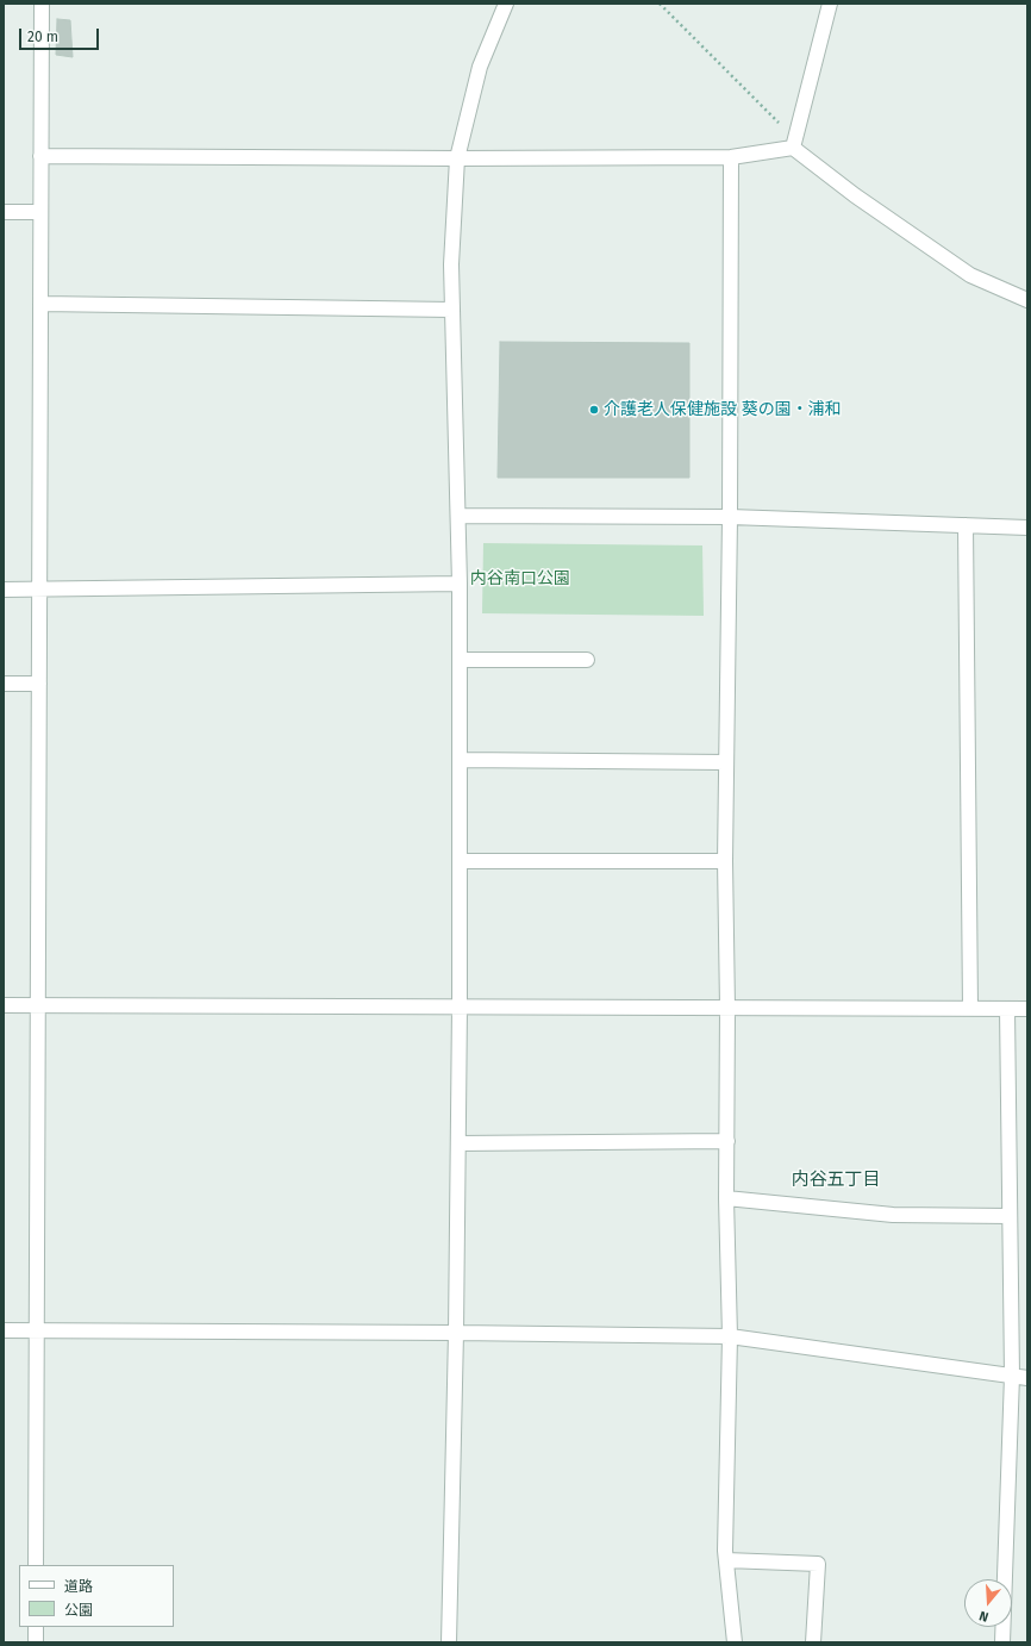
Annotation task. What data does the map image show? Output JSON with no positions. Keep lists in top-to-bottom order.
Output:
{
  "districts": ["内谷五丁目"],
  "parks": ["内谷南口公園"],
  "places": ["介護老人保健施設 葵の園・浦和"],
  "legend": ["道路", "公園"],
  "scale_bar": "20 m",
  "north": "bottom"
}
